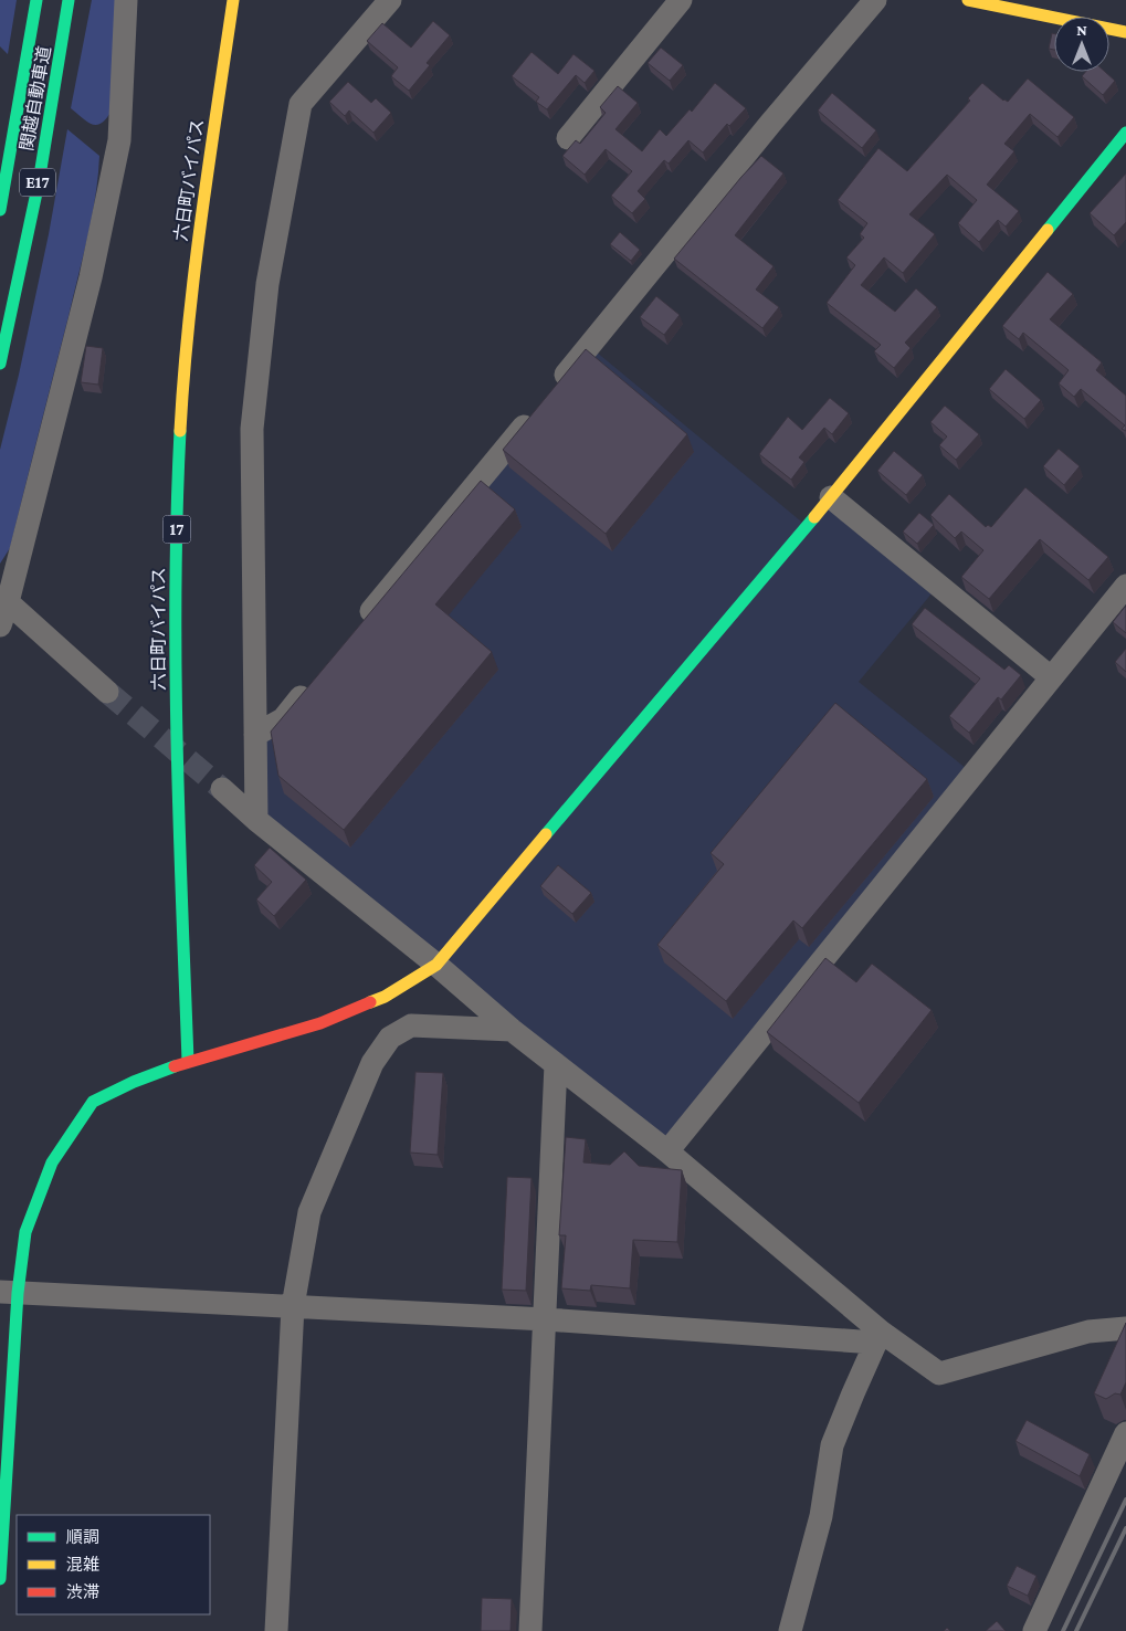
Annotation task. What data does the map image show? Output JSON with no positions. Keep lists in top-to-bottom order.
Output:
{
  "streets": {
    "main road": [
      "関越自動車道",
      "六日町バイパス",
      "E17",
      "17"
    ]
  },
  "legend": ["順調", "混雑", "渋滞"],
  "north": "top"
}
